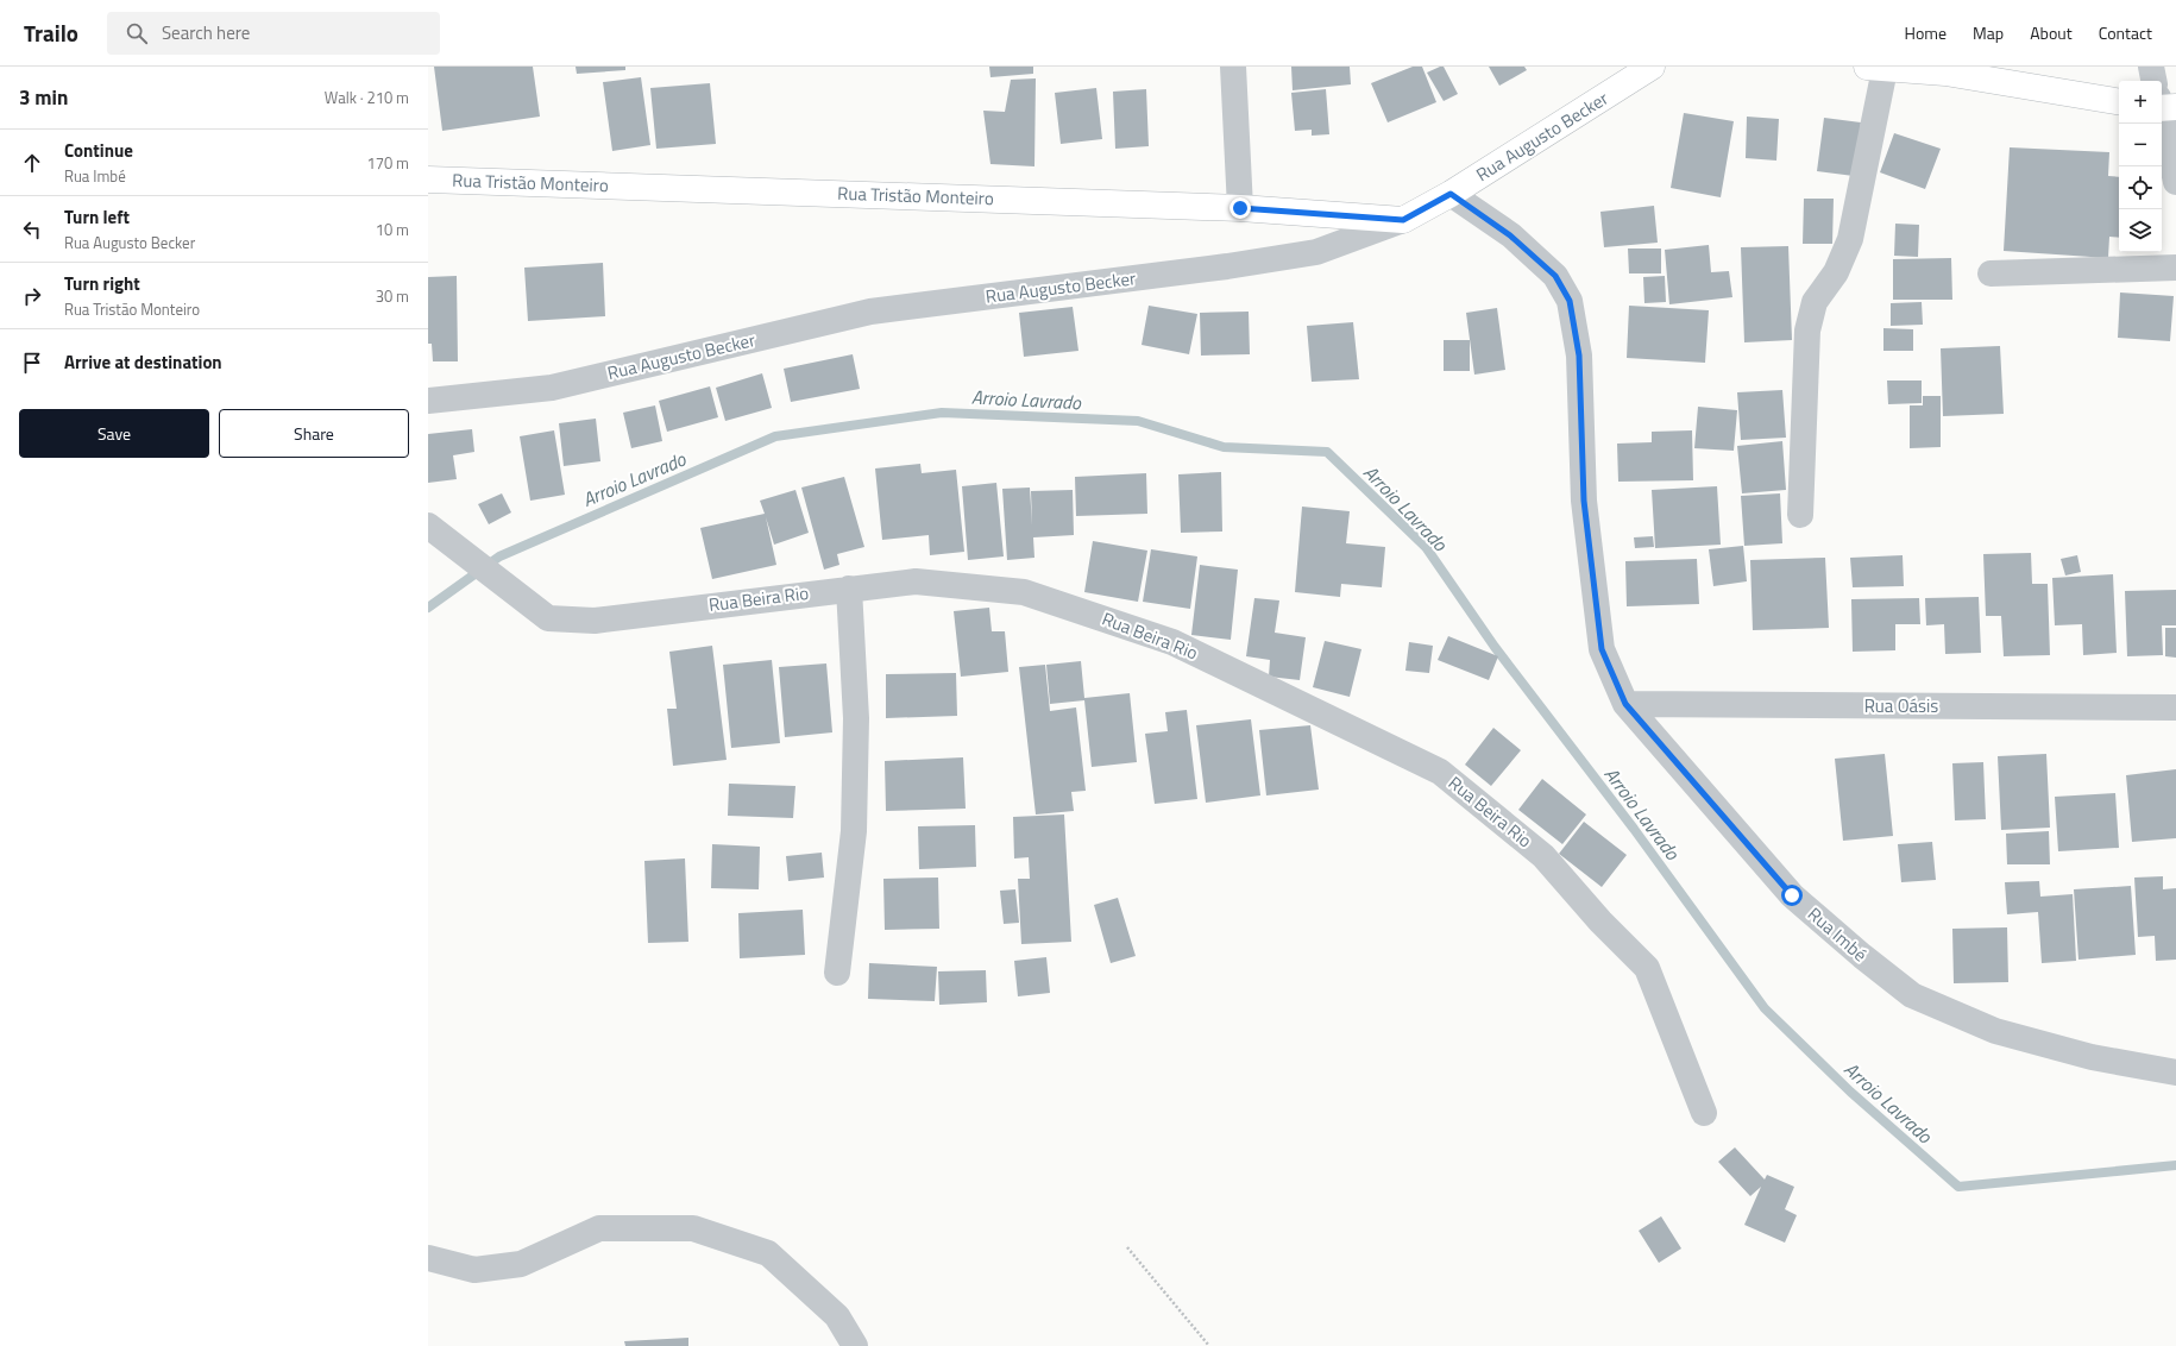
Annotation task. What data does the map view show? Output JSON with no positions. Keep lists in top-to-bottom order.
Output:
{
  "streets": {
    "main road": ["Rua Augusto Becker", "Rua Tristão Monteiro"],
    "street": ["Rua Beira Rio", "Rua Oásis", "Rua Imbé"]
  },
  "crossings": [
    ["Rua Augusto Becker", "Rua Tristão Monteiro"],
    ["Rua Augusto Becker", "Rua Imbé"],
    ["Rua Oásis", "Rua Imbé"]
  ],
  "water": ["Arroio Lavrado"],
  "page": {
    "header": "Trailo",
    "search": "Search here",
    "nav": [
      "Home",
      "Map",
      "About",
      "Contact"
    ],
    "heading": ["3 min", "Walk · 210 m"],
    "map_buttons": ["+", "−"],
    "list": [
      ["Continue", "Rua Imbé", "170 m"],
      ["Turn left", "Rua Augusto Becker", "10 m"],
      ["Turn right", "Rua Tristão Monteiro", "30 m"],
      "Arrive at destination"
    ],
    "buttons": ["Save", "Share"]
  }
}
